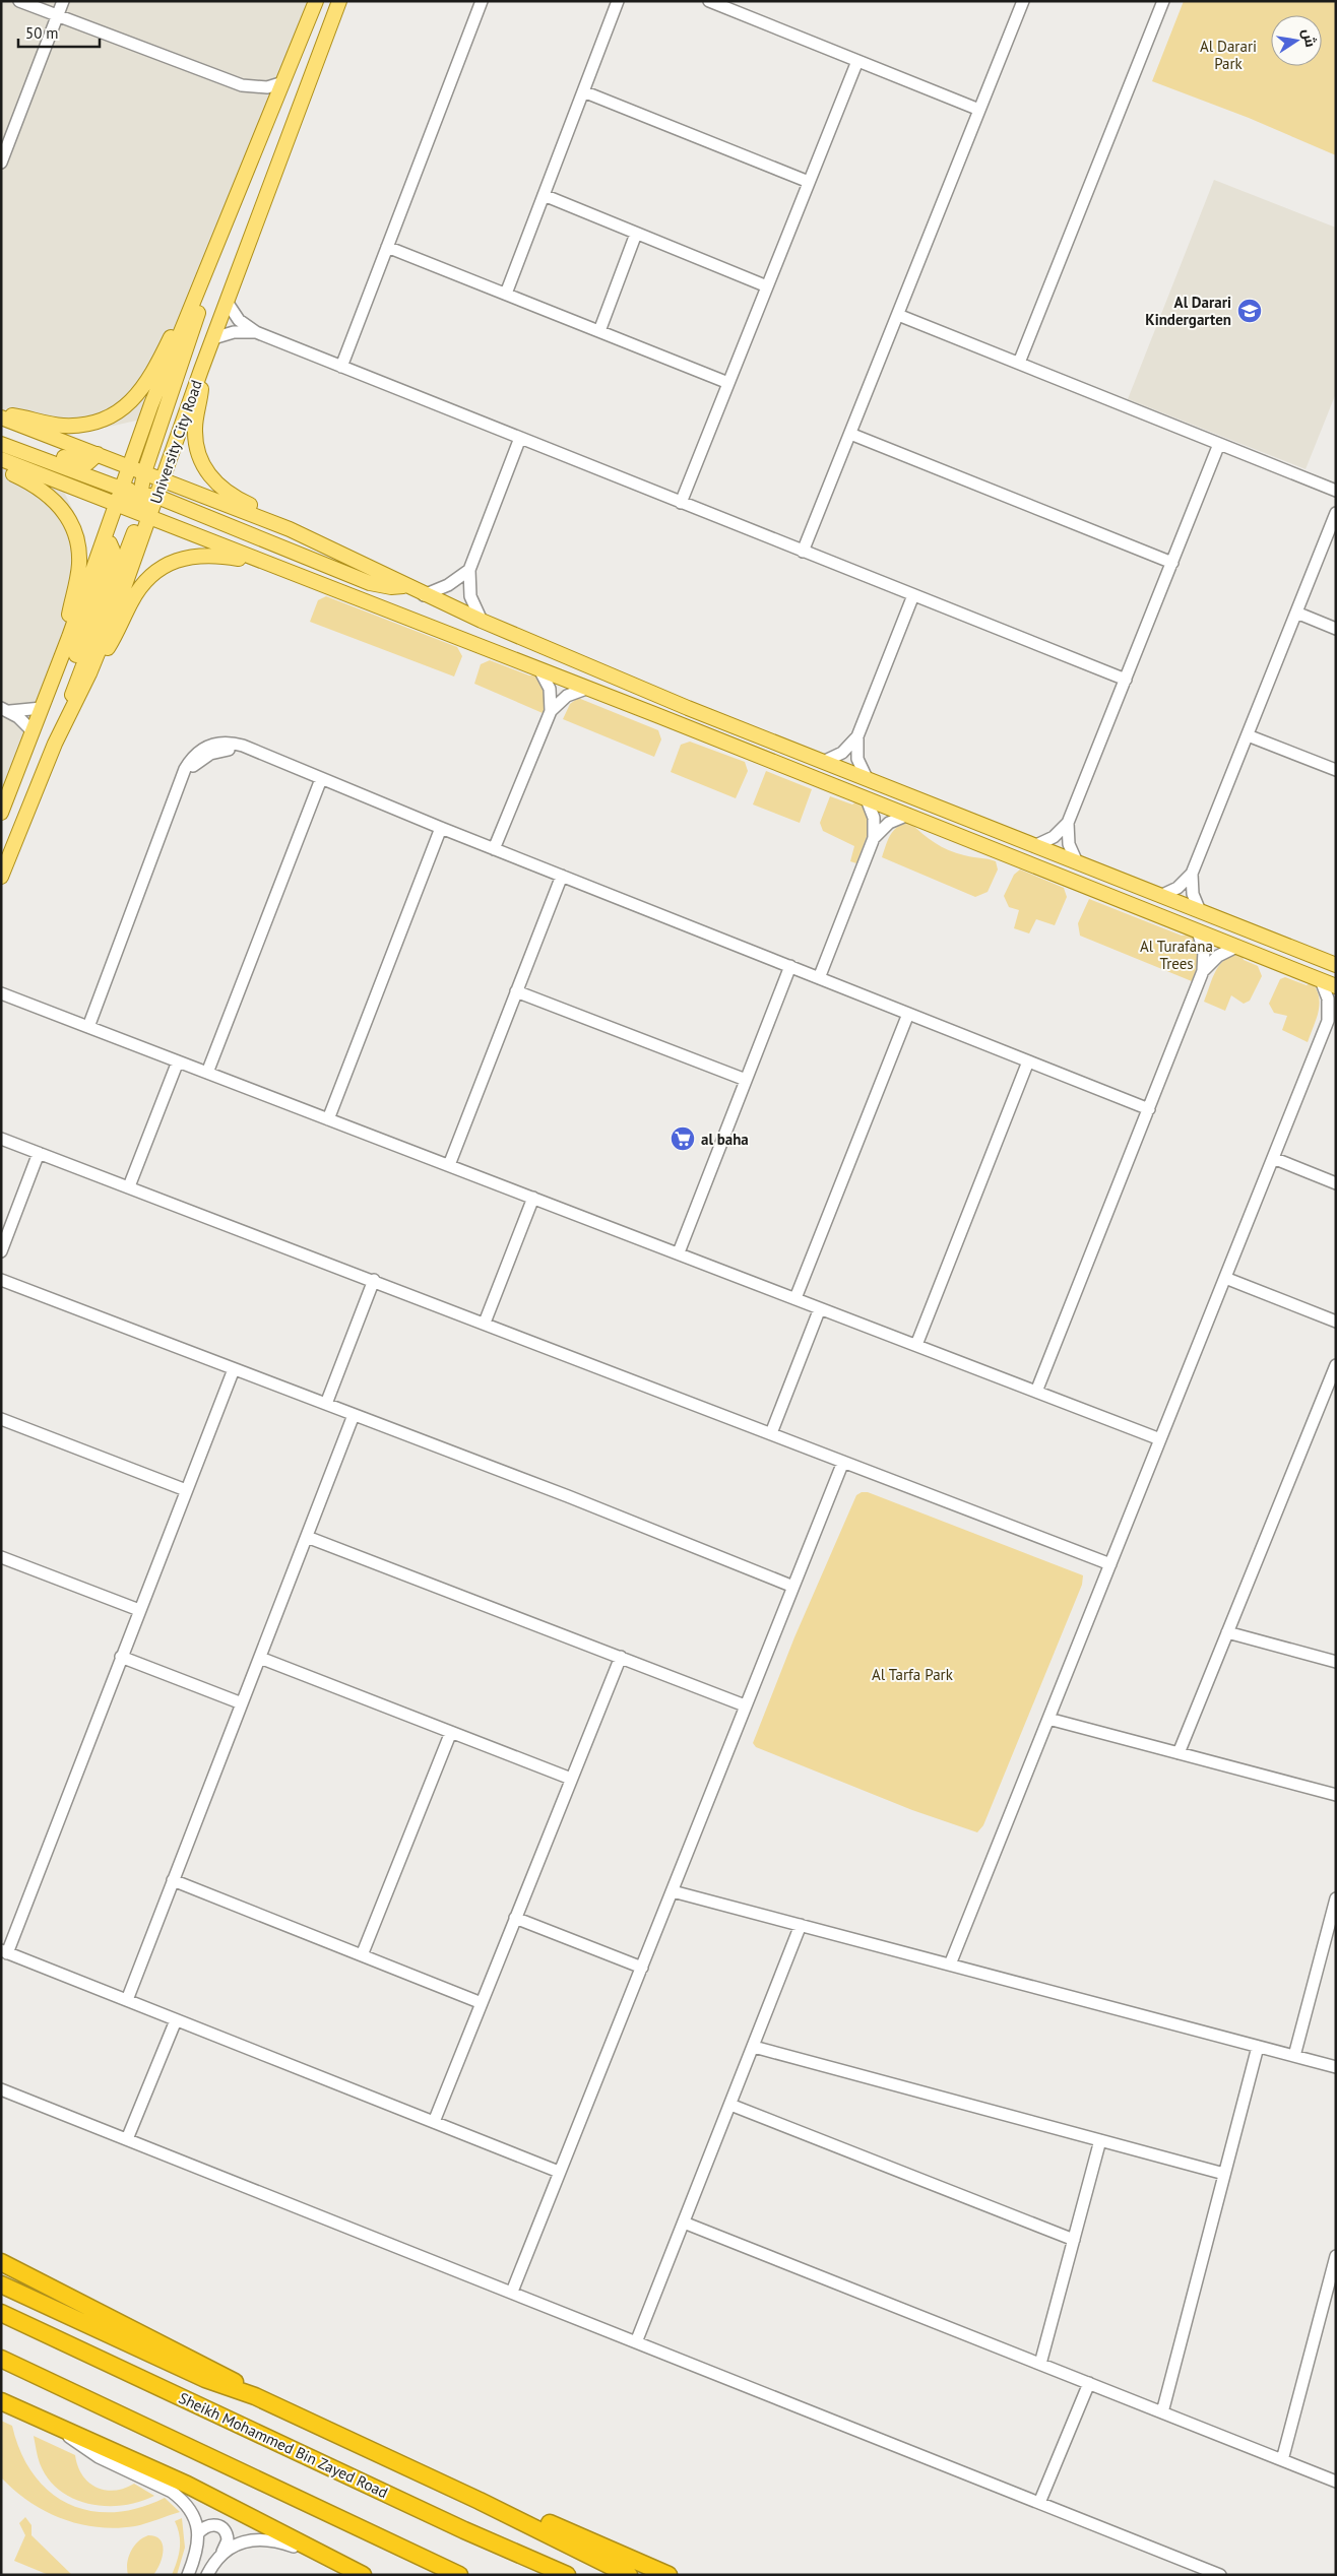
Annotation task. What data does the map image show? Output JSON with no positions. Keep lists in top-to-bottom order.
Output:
{
  "streets": {
    "highway": ["Sheikh Mohammed Bin Zayed Road"],
    "main road": ["University City Road"]
  },
  "parks": ["Al Darari Park", "Al Turafana Trees", "Al Tarfa Park"],
  "places": {
    "school or university": ["Al Darari Kindergarten"],
    "supermarket": ["al baha"]
  },
  "scale_bar": "50 m",
  "north": "right"
}
